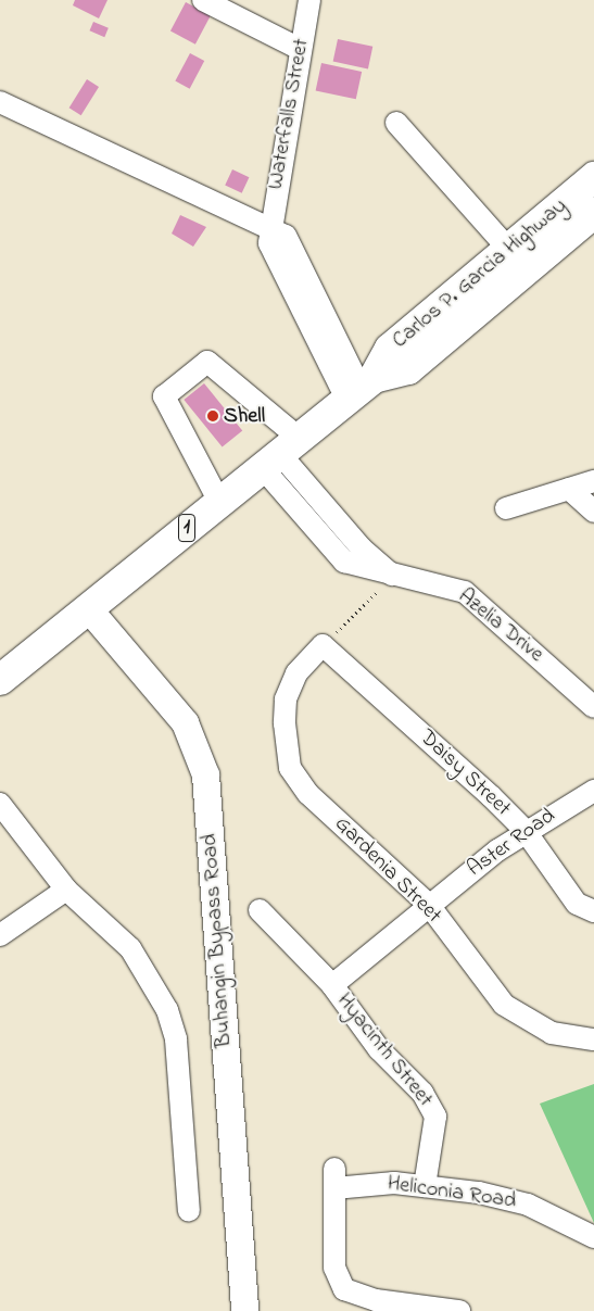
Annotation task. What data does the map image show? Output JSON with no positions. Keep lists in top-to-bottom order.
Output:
{
  "streets": {
    "highway": ["Carlos P. Garcia Highway", "1"],
    "main road": ["Buhangin Bypass Road"],
    "street": [
      "Waterfalls Street",
      "Azelia Drive",
      "Daisy Street",
      "Aster Road",
      "Gardenia Street",
      "Hyacinth Street",
      "Heliconia Road"
    ]
  },
  "crossings": [
    ["Waterfalls Street", "Carlos P. Garcia Highway"],
    ["Carlos P. Garcia Highway", "Azelia Drive"],
    ["Carlos P. Garcia Highway", "Buhangin Bypass Road"],
    ["Daisy Street", "Aster Road"],
    ["Daisy Street", "Gardenia Street"],
    ["Aster Road", "Gardenia Street"],
    ["Aster Road", "Hyacinth Street"],
    ["Hyacinth Street", "Heliconia Road"]
  ],
  "places": ["Shell"]
}
